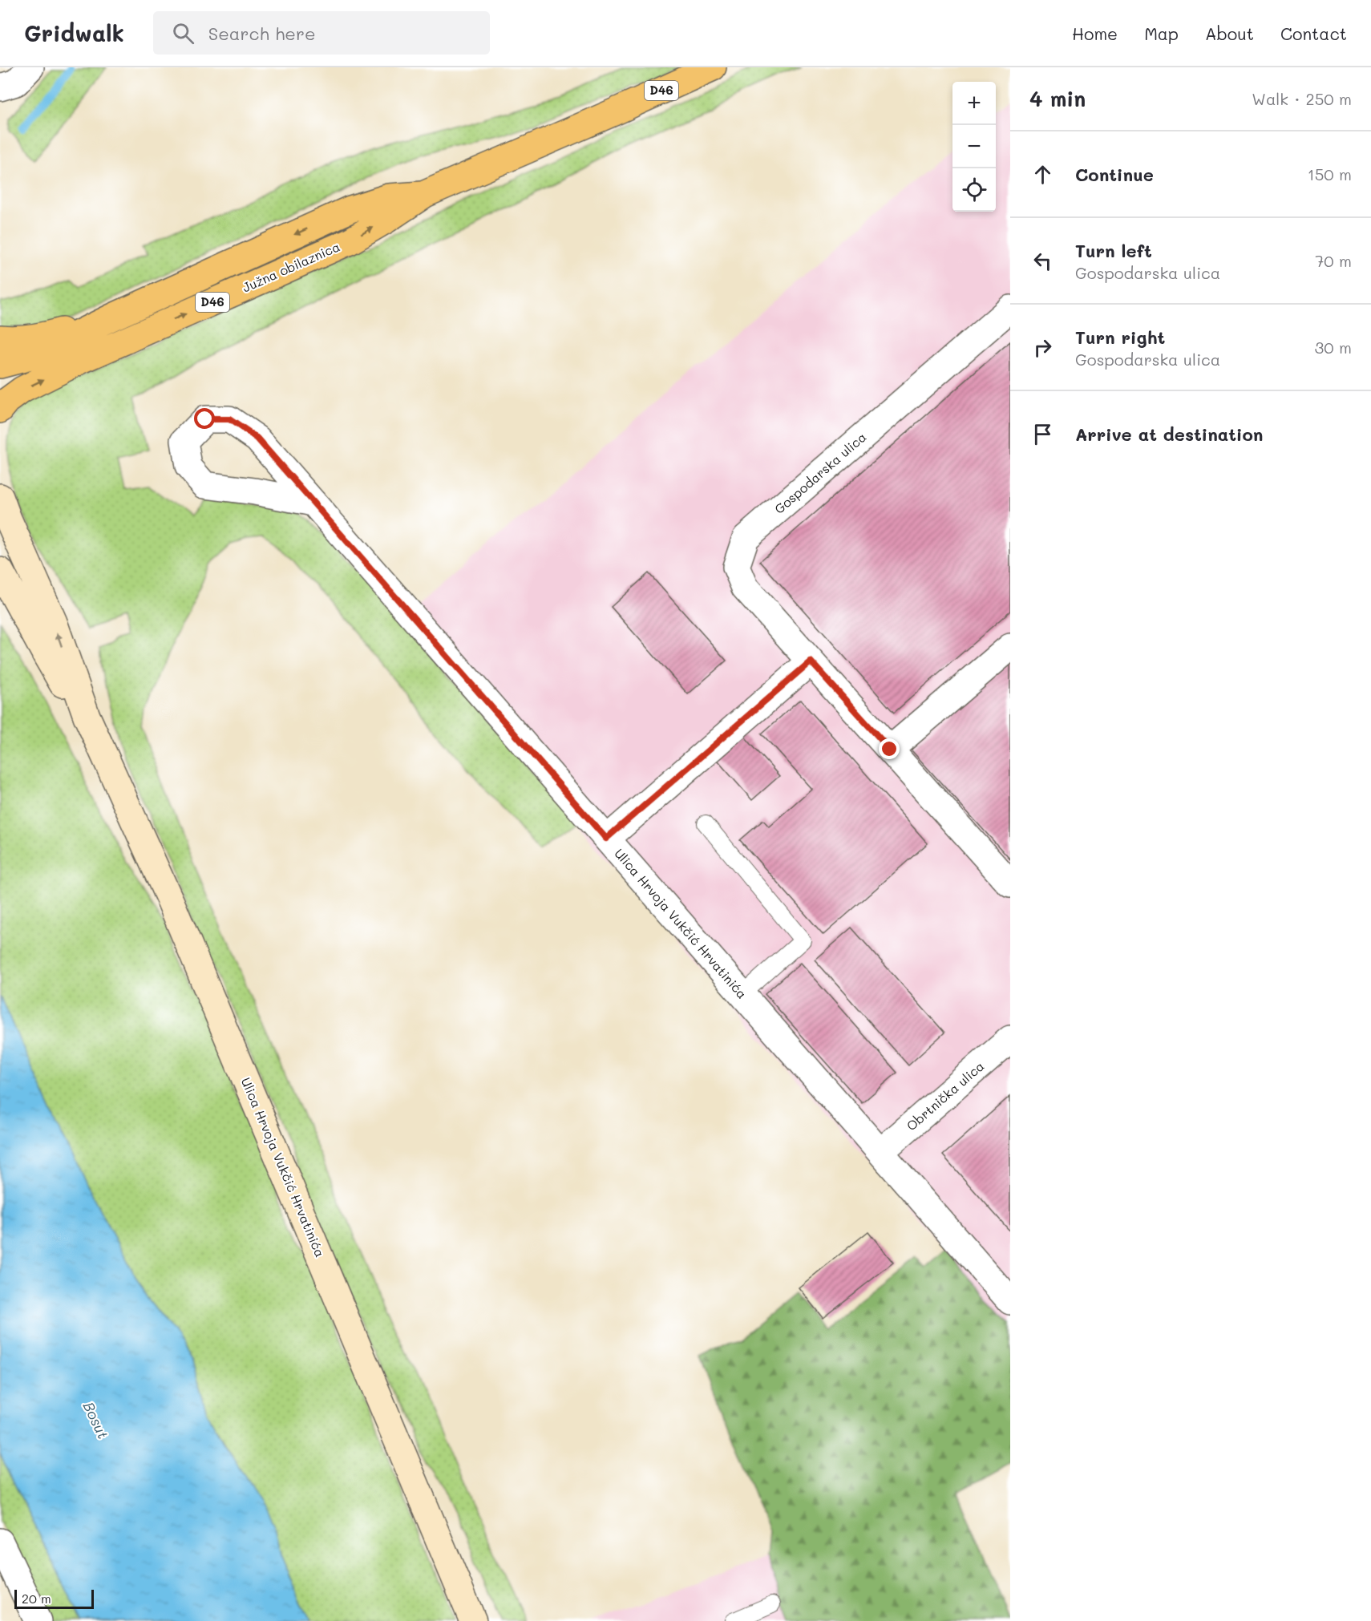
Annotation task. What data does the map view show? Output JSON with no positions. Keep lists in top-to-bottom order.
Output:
{
  "streets": {
    "main road": ["D46", "Južna obilaznica", "Ulica Hrvoja Vukčić Hrvatinića"],
    "street": ["Gospodarska ulica", "Obrtnička ulica"]
  },
  "crossings": [
    ["Ulica Hrvoja Vukčić Hrvatinića", "Obrtnička ulica"]
  ],
  "water": ["Bosut"],
  "scale_bar": "20 m",
  "page": {
    "header": "Gridwalk",
    "search": "Search here",
    "nav": [
      "Home",
      "Map",
      "About",
      "Contact"
    ],
    "heading": ["4 min", "Walk · 250 m"],
    "map_buttons": ["+", "−"],
    "list": [
      ["Continue", "150 m"],
      ["Turn left", "Gospodarska ulica", "70 m"],
      ["Turn right", "Gospodarska ulica", "30 m"],
      "Arrive at destination"
    ],
    "scale": "20 m"
  }
}
